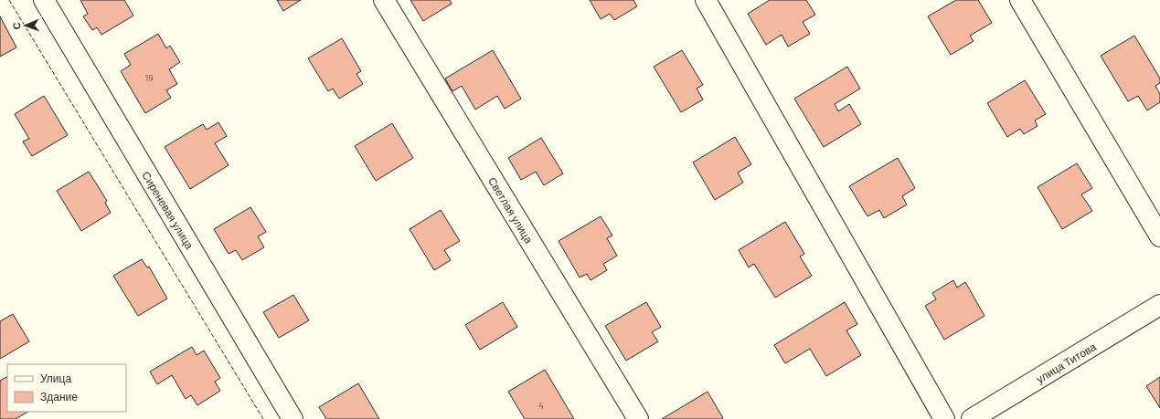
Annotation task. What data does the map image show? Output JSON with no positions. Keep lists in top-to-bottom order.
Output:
{
  "streets": {
    "street": ["Сиреневая улица", "Светлая улица", "улица Титова"]
  },
  "house_numbers": ["19", "4"],
  "legend": ["Улица", "Здание"],
  "north": "left"
}
